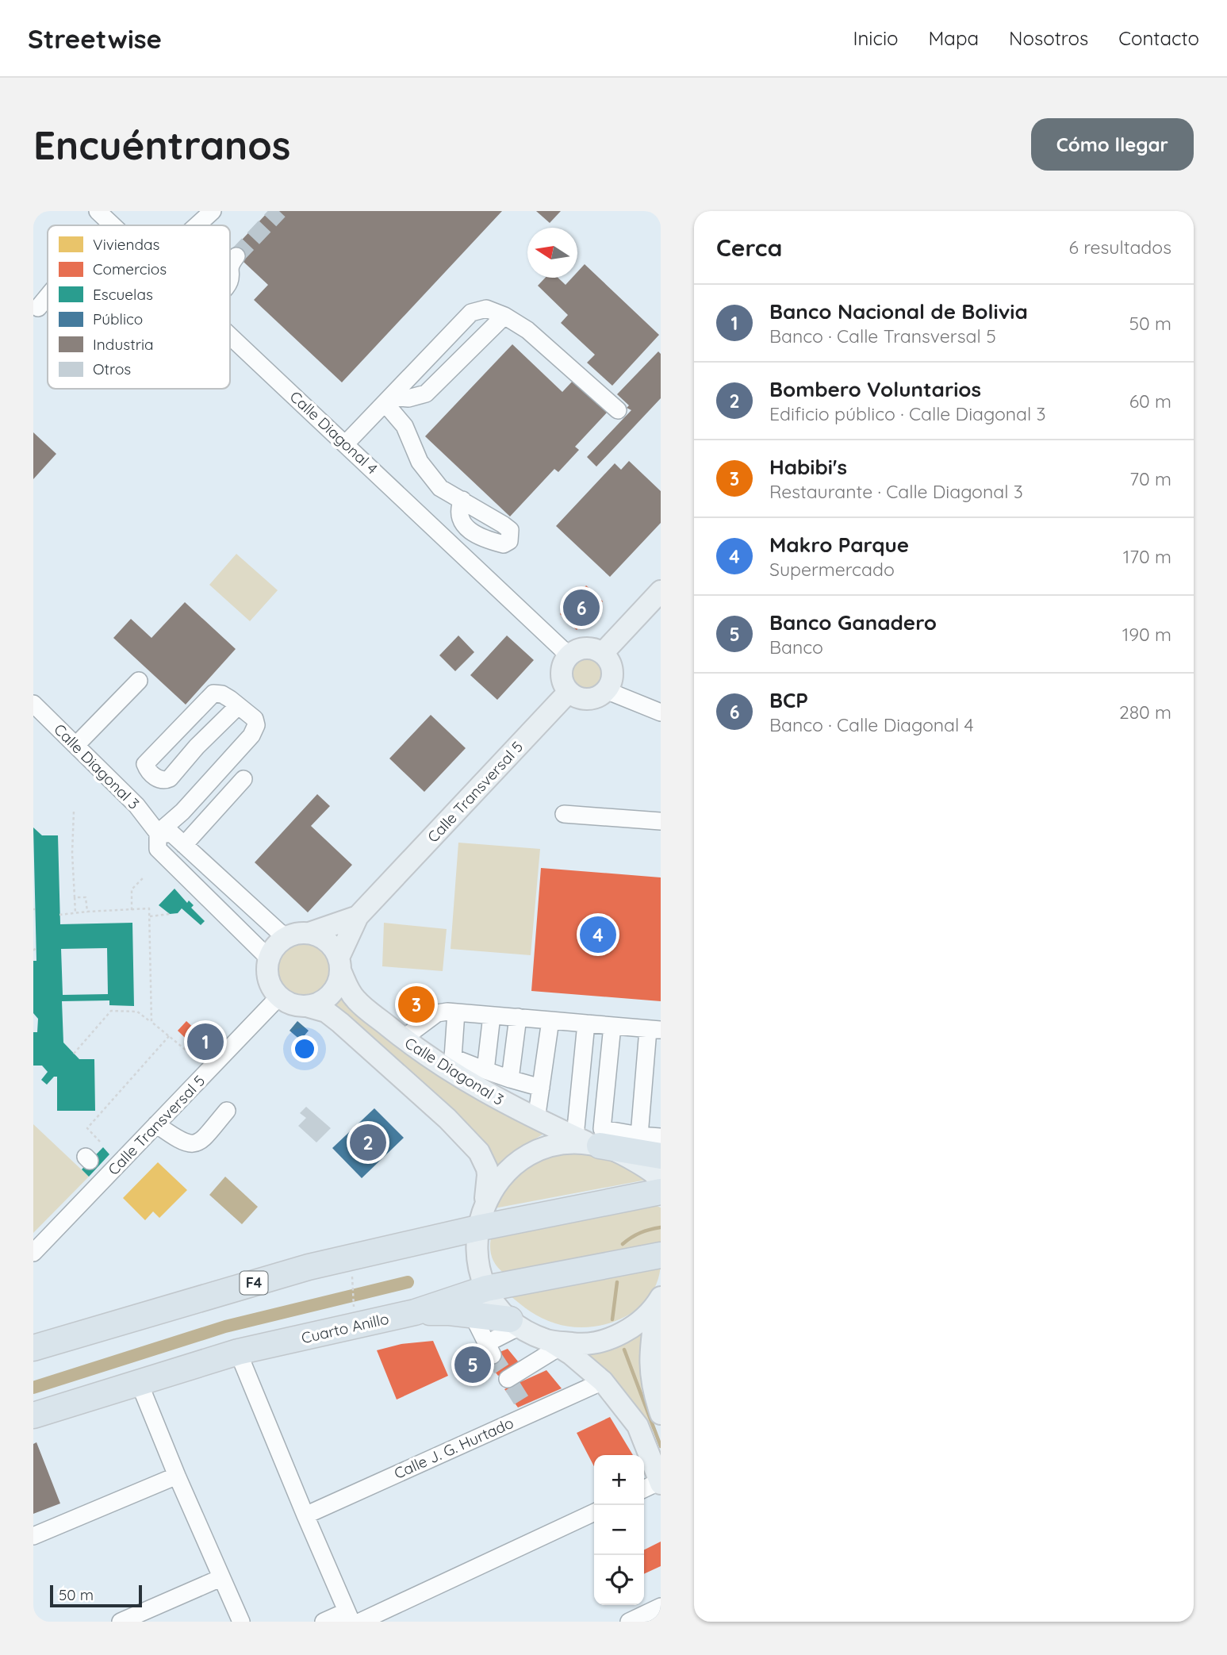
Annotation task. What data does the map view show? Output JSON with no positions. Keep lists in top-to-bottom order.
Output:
{
  "streets": {
    "highway": ["F4", "Cuarto Anillo"],
    "main road": ["Calle Diagonal 3", "Calle Transversal 5"],
    "street": ["Calle Diagonal 4", "Calle J. G. Hurtado"]
  },
  "crossings": [
    ["Calle Diagonal 4", "Calle Transversal 5"],
    ["Calle Diagonal 3", "Calle Transversal 5"],
    ["Calle Diagonal 3", "F4"],
    ["Calle Diagonal 3", "Cuarto Anillo"]
  ],
  "legend": [
    "Viviendas",
    "Comercios",
    "Escuelas",
    "Público",
    "Industria",
    "Otros"
  ],
  "scale_bar": "50 m",
  "north": "left",
  "page": {
    "header": "Streetwise",
    "nav": [
      "Inicio",
      "Mapa",
      "Nosotros",
      "Contacto"
    ],
    "buttons": "Cómo llegar",
    "title": "Encuéntranos",
    "heading": ["Cerca", "6 resultados"],
    "list": [
      {
        "mark": "1",
        "name": "Banco Nacional de Bolivia",
        "note": "Banco · Calle Transversal 5",
        "value": "50 m"
      },
      {
        "mark": "2",
        "name": "Bombero Voluntarios",
        "note": "Edificio público · Calle Diagonal 3",
        "value": "60 m"
      },
      {
        "mark": "3",
        "name": "Habibi's",
        "note": "Restaurante · Calle Diagonal 3",
        "value": "70 m"
      },
      {
        "mark": "4",
        "name": "Makro Parque",
        "note": "Supermercado",
        "value": "170 m"
      },
      {
        "mark": "5",
        "name": "Banco Ganadero",
        "note": "Banco",
        "value": "190 m"
      },
      {
        "mark": "6",
        "name": "BCP",
        "note": "Banco · Calle Diagonal 4",
        "value": "280 m"
      }
    ],
    "pins": [
      "6",
      "4",
      "3",
      "1",
      "2",
      "5"
    ],
    "map_buttons": ["+", "−"],
    "scale": "50 m"
  }
}
